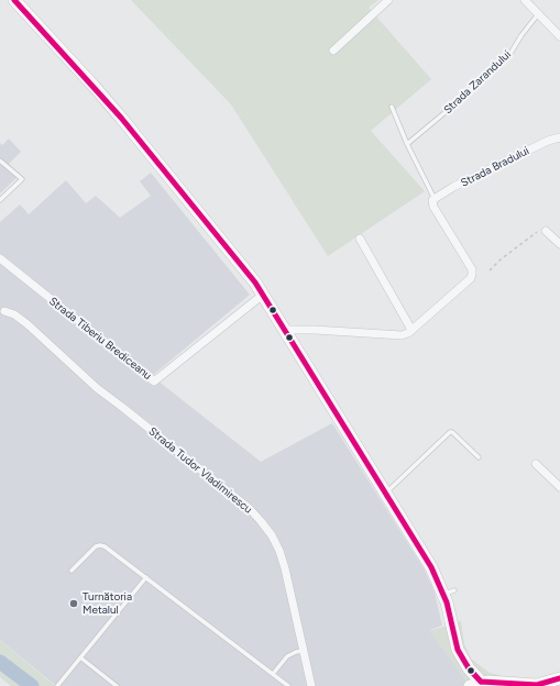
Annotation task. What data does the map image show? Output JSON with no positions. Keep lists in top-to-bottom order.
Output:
{
  "streets": {
    "street": ["Strada Bradului", "Strada Tiberiu Brediceanu", "Strada Tudor Vladimirescu"],
    "lane": ["Strada Zarandului"]
  },
  "places": ["Turnătoria Metalul"]
}
